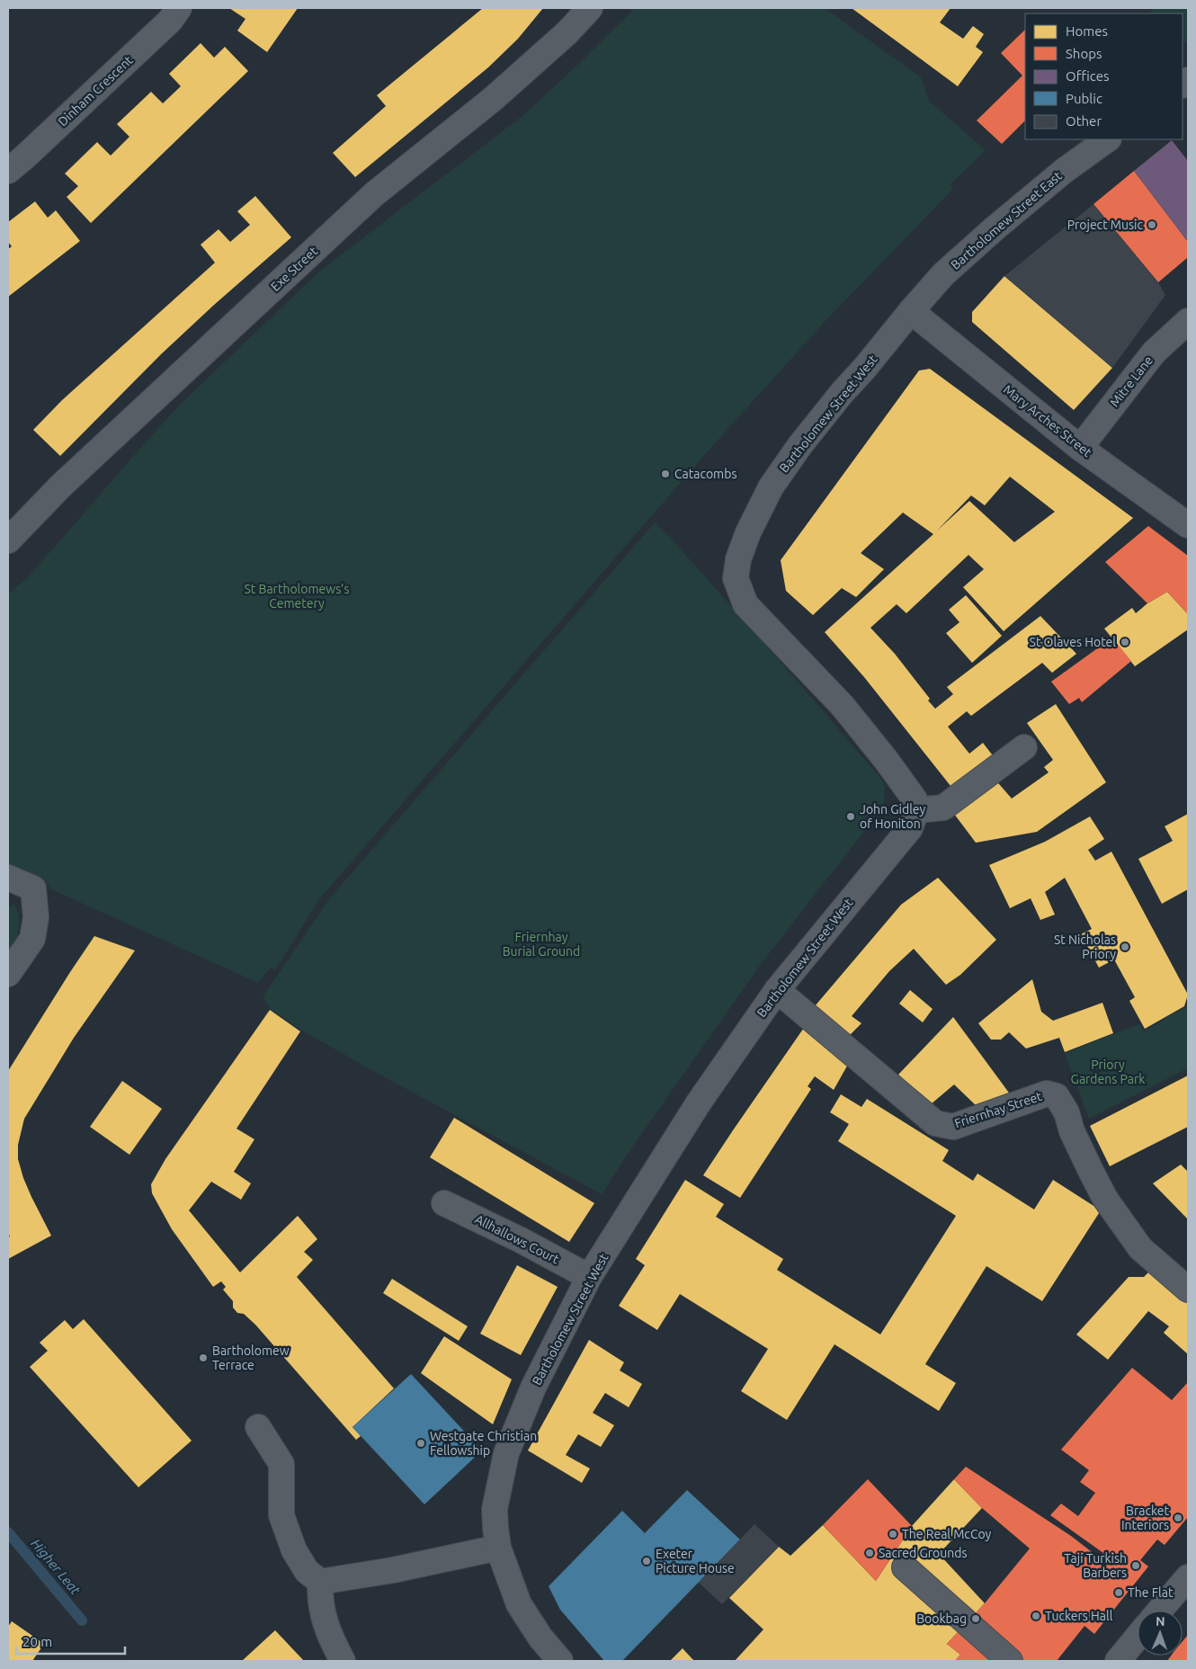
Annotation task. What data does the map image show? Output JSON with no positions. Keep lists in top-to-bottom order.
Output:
{
  "streets": {
    "street": [
      "Dinham Crescent",
      "Bartholomew Street East",
      "Exe Street",
      "Mitre Lane",
      "Bartholomew Street West",
      "Mary Arches Street",
      "Friernhay Street",
      "Allhallows Court"
    ]
  },
  "crossings": [
    ["Bartholomew Street East", "Bartholomew Street West"],
    ["Bartholomew Street East", "Mary Arches Street"],
    ["Mitre Lane", "Mary Arches Street"],
    ["Bartholomew Street West", "Mary Arches Street"],
    ["Bartholomew Street West", "Friernhay Street"],
    ["Bartholomew Street West", "Allhallows Court"]
  ],
  "water": ["Higher Leat"],
  "parks": ["St Bartholomews's Cemetery", "Friernhay Burial Ground", "Priory Gardens Park"],
  "places": [
    "Project Music",
    "Catacombs",
    "St Olaves Hotel",
    "John Gidley of Honiton",
    "St Nicholas Priory",
    "Bartholomew Terrace",
    "Westgate Christian Fellowship",
    "Bracket Interiors",
    "The Real McCoy",
    "Sacred Grounds",
    "Exeter Picture House",
    "Taji Turkish Barbers",
    "The Flat",
    "Tuckers Hall",
    "Bookbag"
  ],
  "legend": [
    "Homes",
    "Shops",
    "Offices",
    "Public",
    "Other"
  ],
  "scale_bar": "20 m",
  "north": "top"
}
